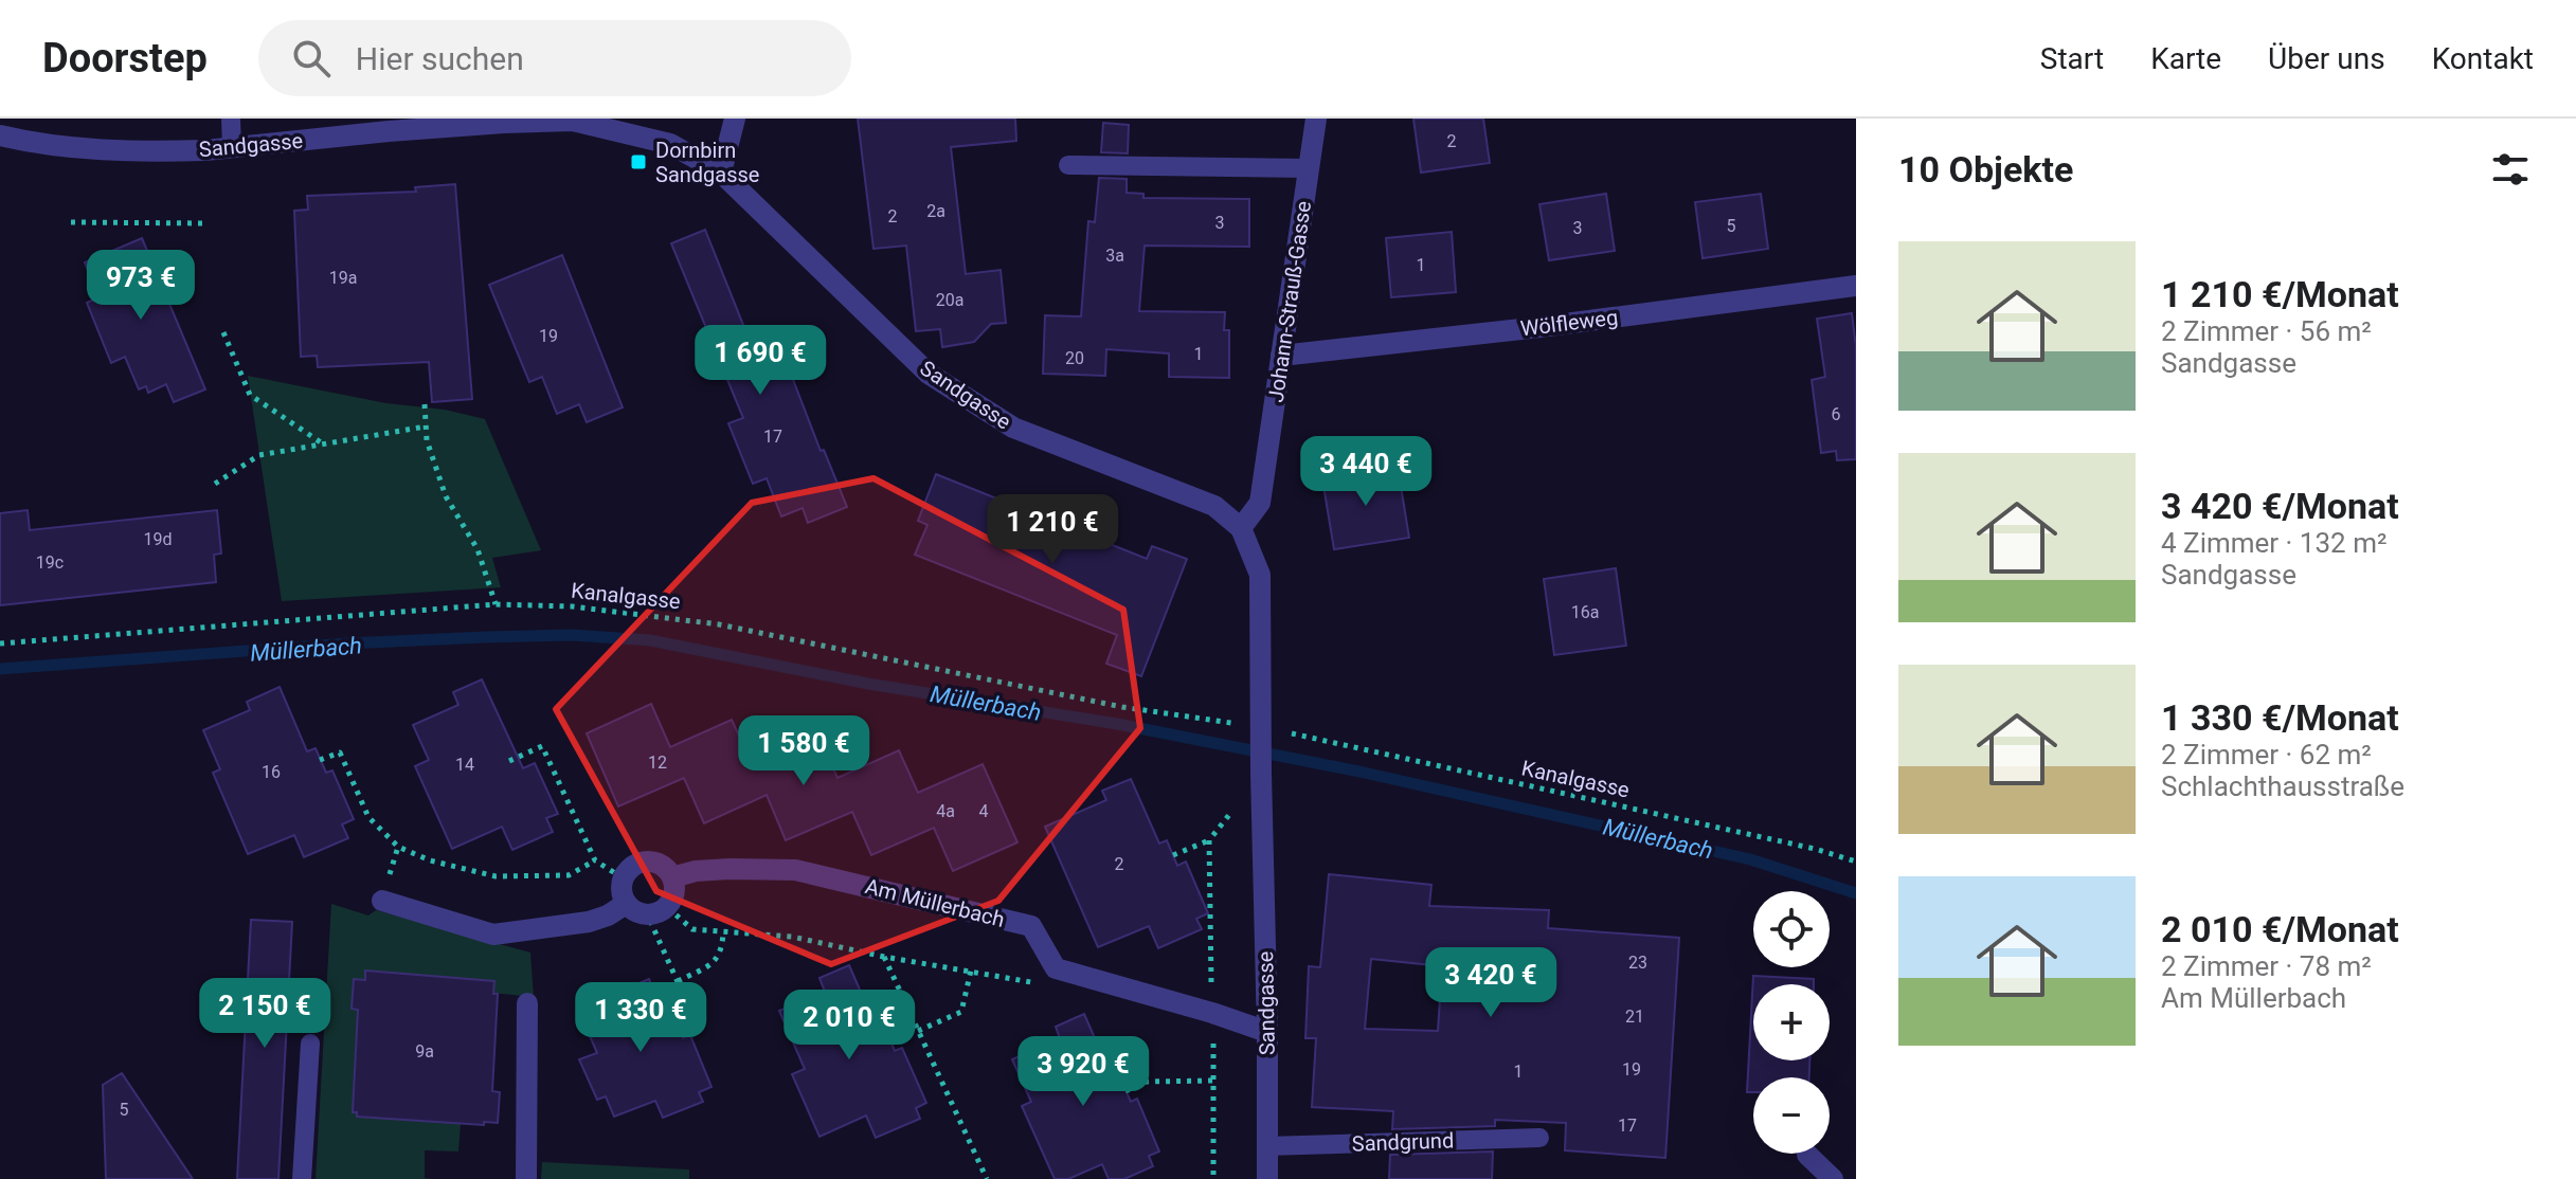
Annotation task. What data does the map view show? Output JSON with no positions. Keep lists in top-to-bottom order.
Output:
{
  "streets": {
    "street": [
      "Sandgasse",
      "Johann-Strauß-Gasse",
      "Wölfleweg",
      "Am Müllerbach"
    ],
    "lane": ["Sandgrund"],
    "path": ["Kanalgasse"]
  },
  "crossings": [
    ["Sandgasse", "Johann-Strauß-Gasse"],
    ["Sandgasse", "Sandgrund"],
    ["Johann-Strauß-Gasse", "Wölfleweg"]
  ],
  "water": ["Müllerbach"],
  "places": {
    "transit": ["Dornbirn Sandgasse"]
  },
  "house_numbers": [
    "2",
    "2a",
    "2",
    "3",
    "5",
    "3",
    "3a",
    "1",
    "19a",
    "20a",
    "19",
    "1",
    "20",
    "6",
    "17",
    "19d",
    "19c",
    "16a",
    "12",
    "14",
    "16",
    "4a",
    "4",
    "2",
    "23",
    "21",
    "9a",
    "19",
    "1",
    "5",
    "17"
  ],
  "page": {
    "header": "Doorstep",
    "search": "Hier suchen",
    "nav": [
      "Start",
      "Karte",
      "Über uns",
      "Kontakt"
    ],
    "heading": "10 Objekte",
    "list": [
      {
        "name": "1 210 €/Monat",
        "note": "2 Zimmer · 56 m² · Sandgasse"
      },
      {
        "name": "3 420 €/Monat",
        "note": "4 Zimmer · 132 m² · Sandgasse"
      },
      {
        "name": "1 330 €/Monat",
        "note": "2 Zimmer · 62 m² · Schlachthausstraße"
      },
      {
        "name": "2 010 €/Monat",
        "note": "2 Zimmer · 78 m² · Am Müllerbach"
      }
    ],
    "price": [
      "973 €",
      "1 690 €",
      "3 440 €",
      "1 210 €",
      "1 580 €",
      "3 420 €",
      "2 150 €",
      "1 330 €",
      "2 010 €",
      "3 920 €"
    ],
    "map_buttons": ["+", "−"]
  }
}
